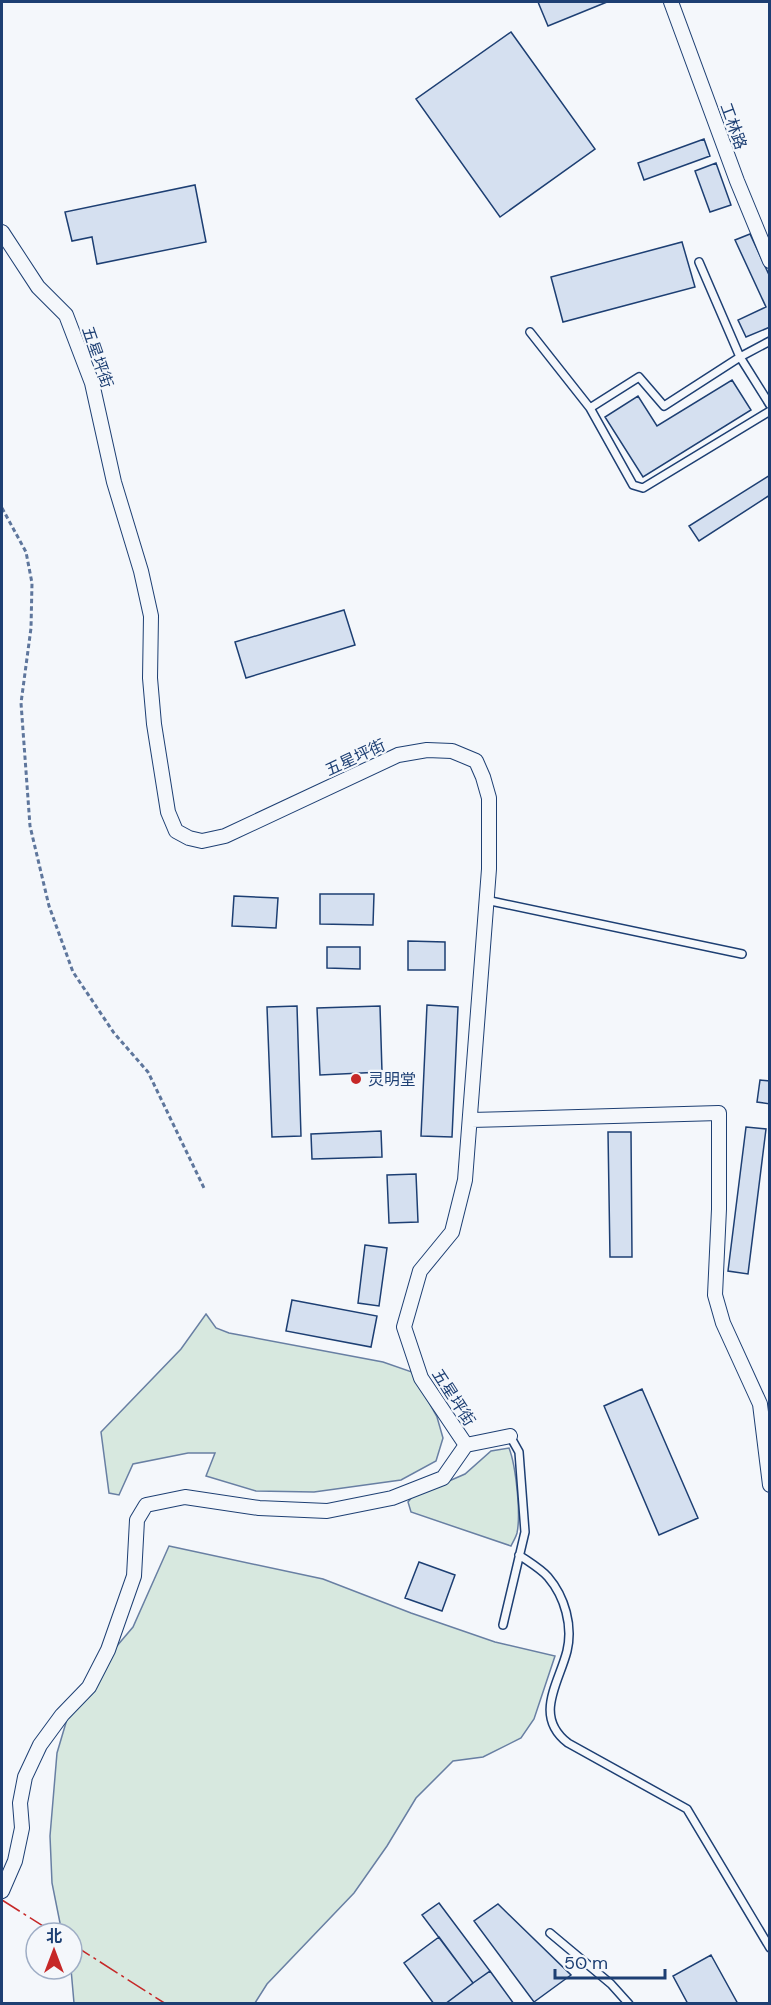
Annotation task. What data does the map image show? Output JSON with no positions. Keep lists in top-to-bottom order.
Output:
{
  "streets": {
    "street": ["工林路", "五星坪街"]
  },
  "places": ["灵明堂"],
  "scale_bar": "50 m",
  "north": "top"
}
